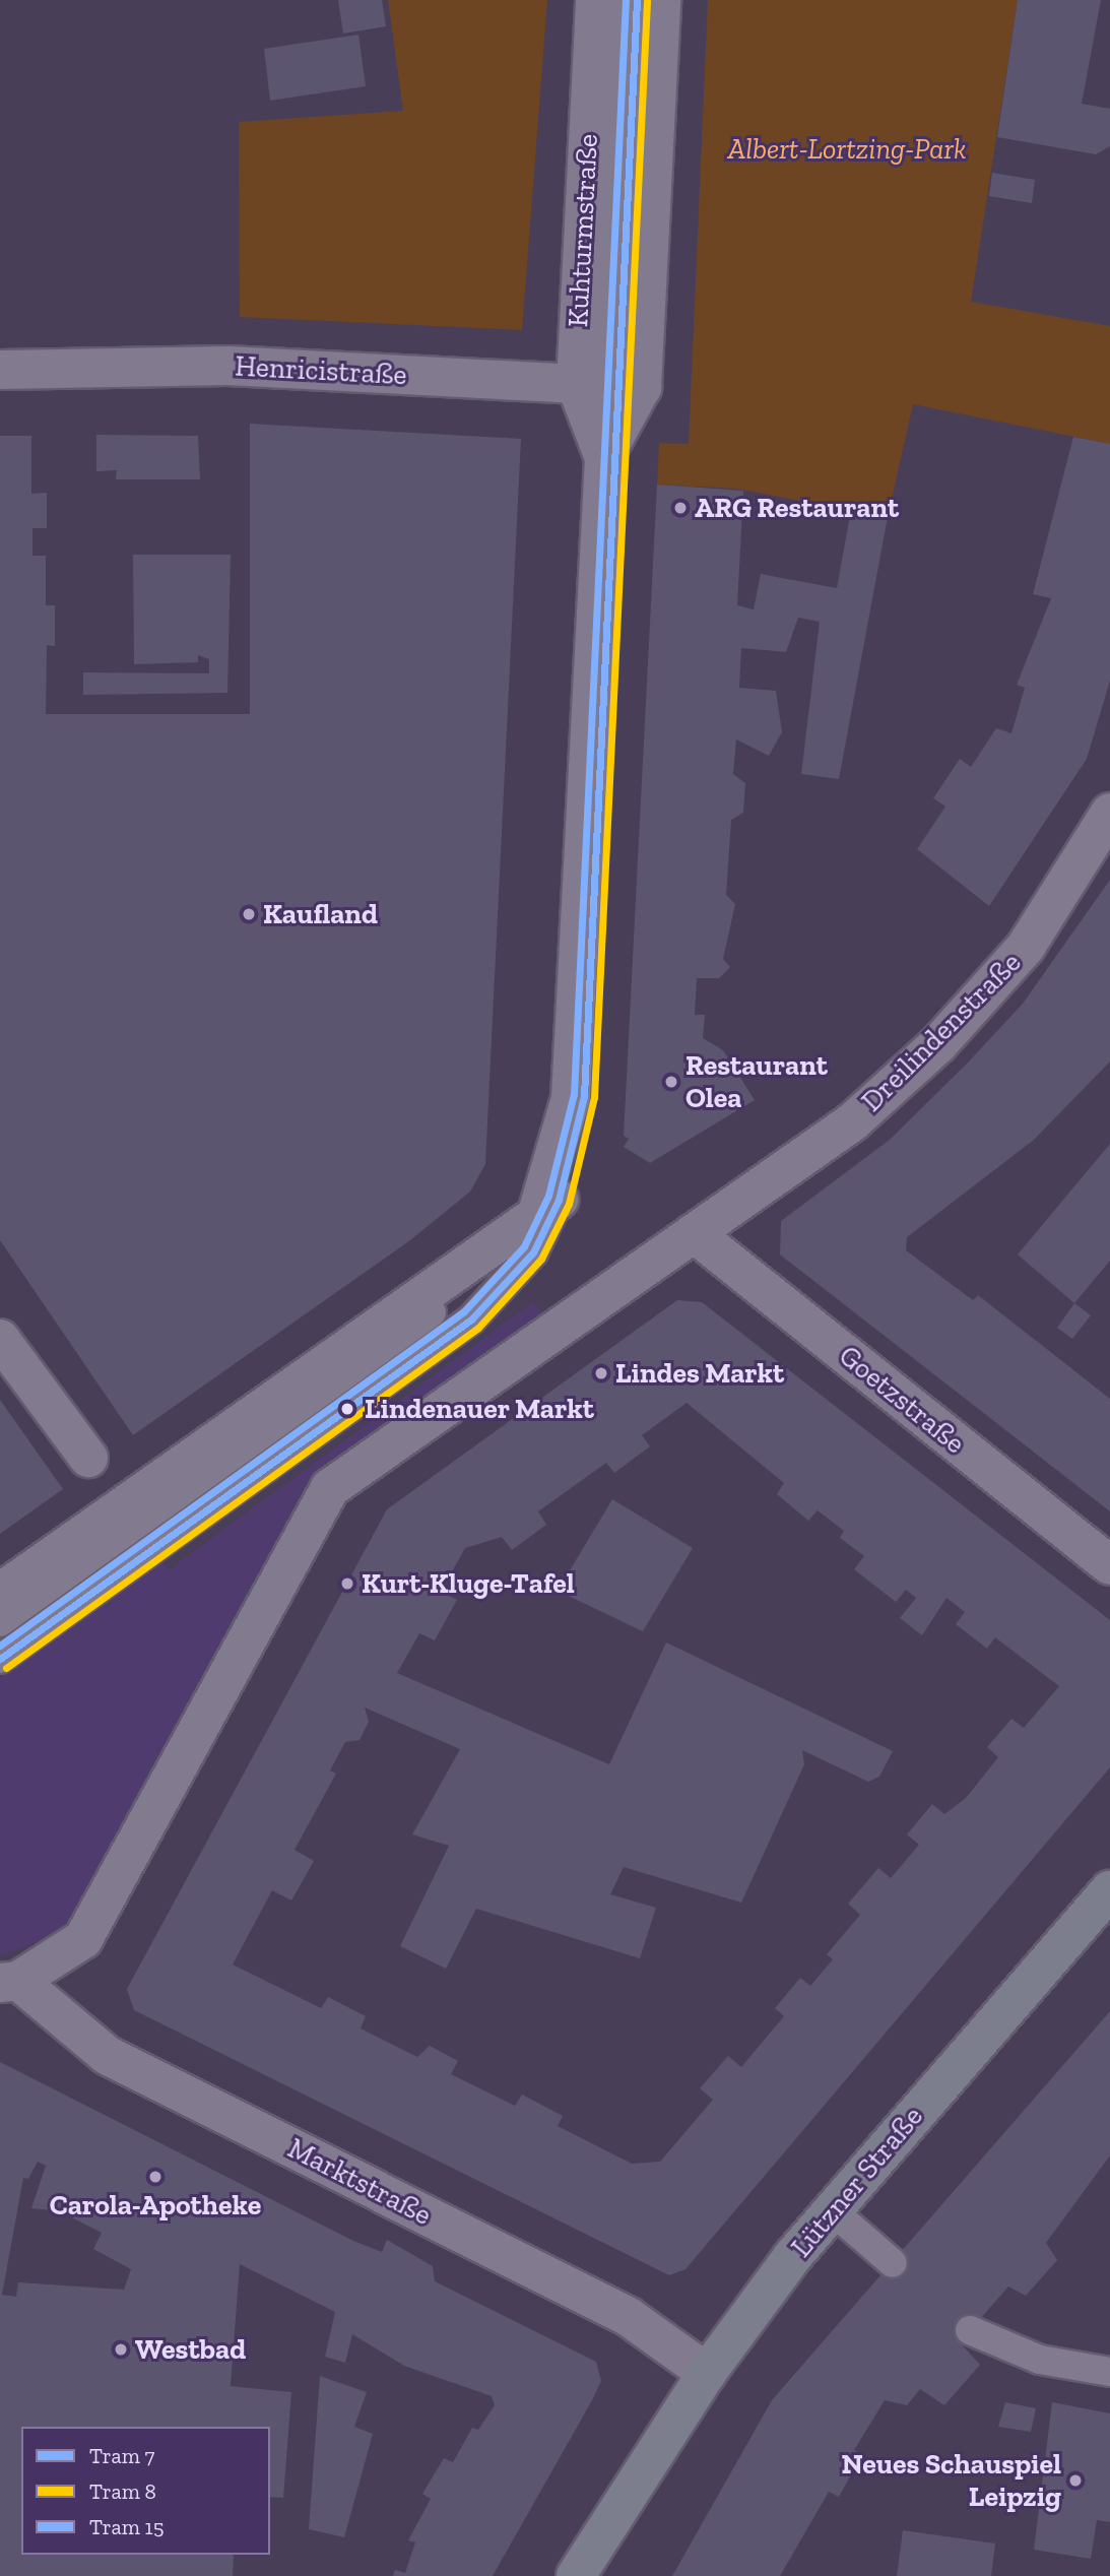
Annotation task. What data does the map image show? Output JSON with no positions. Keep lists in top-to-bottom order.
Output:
{
  "streets": {
    "main road": ["Lützner Straße"],
    "street": [
      "Kuhturmstraße",
      "Henricistraße",
      "Dreilindenstraße",
      "Goetzstraße",
      "Marktstraße"
    ]
  },
  "crossings": [
    ["Kuhturmstraße", "Henricistraße"],
    ["Dreilindenstraße", "Goetzstraße"],
    ["Marktstraße", "Lützner Straße"]
  ],
  "parks": ["Albert-Lortzing-Park"],
  "places": [
    "ARG Restaurant",
    "Kaufland",
    "Restaurant Olea",
    "Lindes Markt",
    "Lindenauer Markt",
    "Kurt-Kluge-Tafel",
    "Carola-Apotheke",
    "Westbad",
    "Neues Schauspiel Leipzig"
  ],
  "lines": ["tram line 7", "tram line 15", "tram line 8"],
  "legend": ["Tram 7", "Tram 8", "Tram 15"]
}
